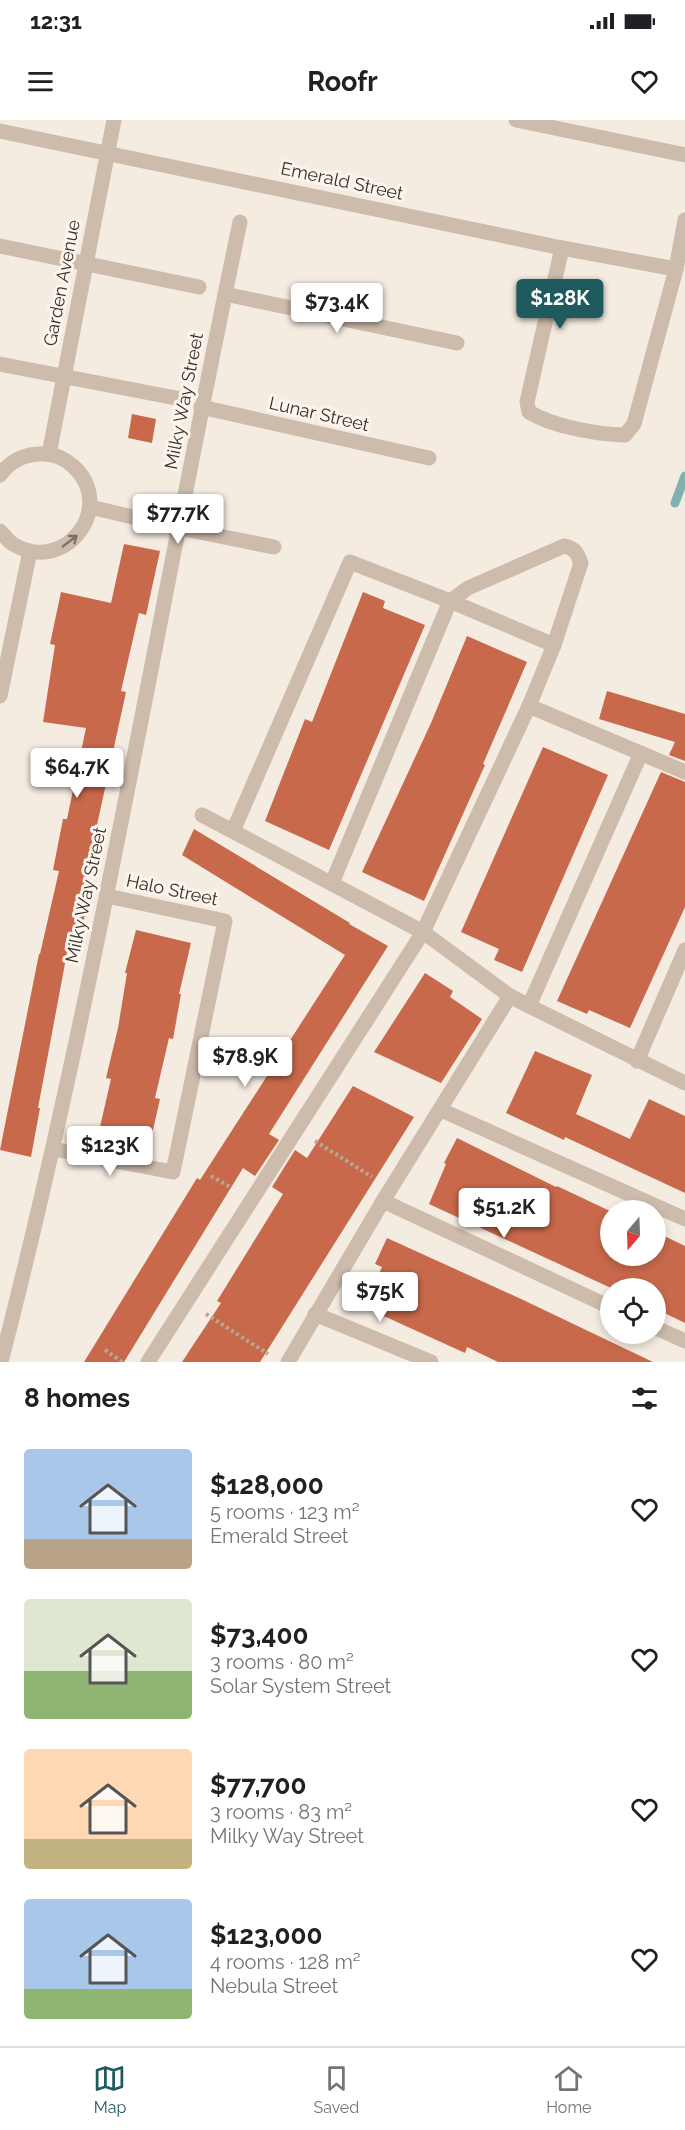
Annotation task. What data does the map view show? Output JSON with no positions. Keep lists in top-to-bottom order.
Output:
{
  "streets": {
    "street": [
      "Emerald Street",
      "Garden Avenue",
      "Milky Way Street",
      "Lunar Street",
      "Halo Street"
    ]
  },
  "crossings": [
    ["Emerald Street", "Garden Avenue"],
    ["Milky Way Street", "Lunar Street"],
    ["Milky Way Street", "Halo Street"]
  ],
  "north": "bottom",
  "page": {
    "status": "12:31",
    "header": "Roofr",
    "price": [
      "$128K",
      "$73.4K",
      "$77.7K",
      "$64.7K",
      "$78.9K",
      "$123K",
      "$51.2K",
      "$75K"
    ],
    "heading": "8 homes",
    "list": [
      {
        "name": "$128,000",
        "note": "5 rooms · 123 m² · Emerald Street"
      },
      {
        "name": "$73,400",
        "note": "3 rooms · 80 m² · Solar System Street"
      },
      {
        "name": "$77,700",
        "note": "3 rooms · 83 m² · Milky Way Street"
      },
      {
        "name": "$123,000",
        "note": "4 rooms · 128 m² · Nebula Street"
      }
    ],
    "tabs": ["Map", "Saved", "Home"]
  }
}
